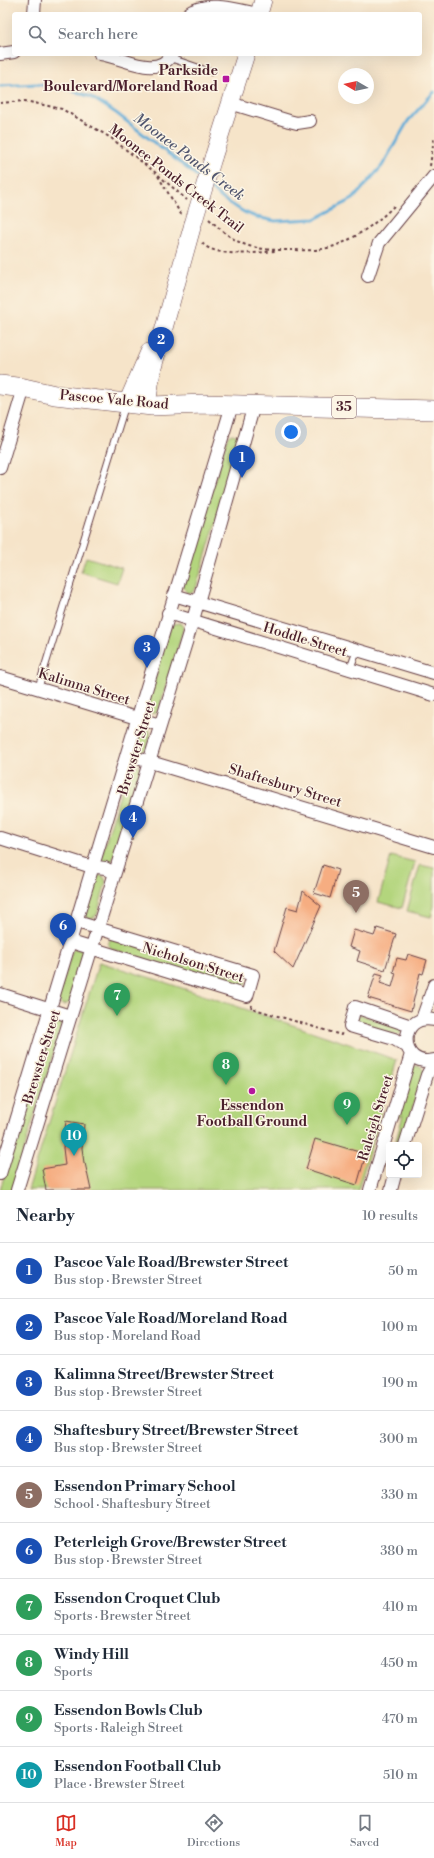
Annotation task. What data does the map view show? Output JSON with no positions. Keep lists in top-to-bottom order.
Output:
{
  "streets": {
    "main road": ["Pascoe Vale Road", "35"],
    "street": [
      "Hoddle Street",
      "Kalimna Street",
      "Brewster Street",
      "Shaftesbury Street",
      "Nicholson Street",
      "Raleigh Street"
    ],
    "path": ["Moonee Ponds Creek Trail"]
  },
  "crossings": [
    ["Pascoe Vale Road", "Brewster Street"],
    ["Hoddle Street", "Brewster Street"],
    ["Kalimna Street", "Brewster Street"],
    ["Brewster Street", "Shaftesbury Street"],
    ["Brewster Street", "Nicholson Street"]
  ],
  "water": ["Moonee Ponds Creek"],
  "places": {
    "transit": ["Parkside Boulevard/Moreland Road"],
    "other": ["Essendon Football Ground"]
  },
  "north": "left",
  "page": {
    "search": "Search here",
    "pins": [
      "2",
      "1",
      "3",
      "4",
      "5",
      "6",
      "7",
      "8",
      "9",
      "10"
    ],
    "heading": ["Nearby", "10 results"],
    "list": [
      {
        "mark": "1",
        "name": "Pascoe Vale Road/Brewster Street",
        "note": "Bus stop · Brewster Street",
        "value": "50 m"
      },
      {
        "mark": "2",
        "name": "Pascoe Vale Road/Moreland Road",
        "note": "Bus stop · Moreland Road",
        "value": "100 m"
      },
      {
        "mark": "3",
        "name": "Kalimna Street/Brewster Street",
        "note": "Bus stop · Brewster Street",
        "value": "190 m"
      },
      {
        "mark": "4",
        "name": "Shaftesbury Street/Brewster Street",
        "note": "Bus stop · Brewster Street",
        "value": "300 m"
      },
      {
        "mark": "5",
        "name": "Essendon Primary School",
        "note": "School · Shaftesbury Street",
        "value": "330 m"
      },
      {
        "mark": "6",
        "name": "Peterleigh Grove/Brewster Street",
        "note": "Bus stop · Brewster Street",
        "value": "380 m"
      },
      {
        "mark": "7",
        "name": "Essendon Croquet Club",
        "note": "Sports · Brewster Street",
        "value": "410 m"
      },
      {
        "mark": "8",
        "name": "Windy Hill",
        "note": "Sports",
        "value": "450 m"
      },
      {
        "mark": "9",
        "name": "Essendon Bowls Club",
        "note": "Sports · Raleigh Street",
        "value": "470 m"
      },
      {
        "mark": "10",
        "name": "Essendon Football Club",
        "note": "Place · Brewster Street",
        "value": "510 m"
      }
    ],
    "nav": ["Map", "Directions", "Saved"]
  }
}
